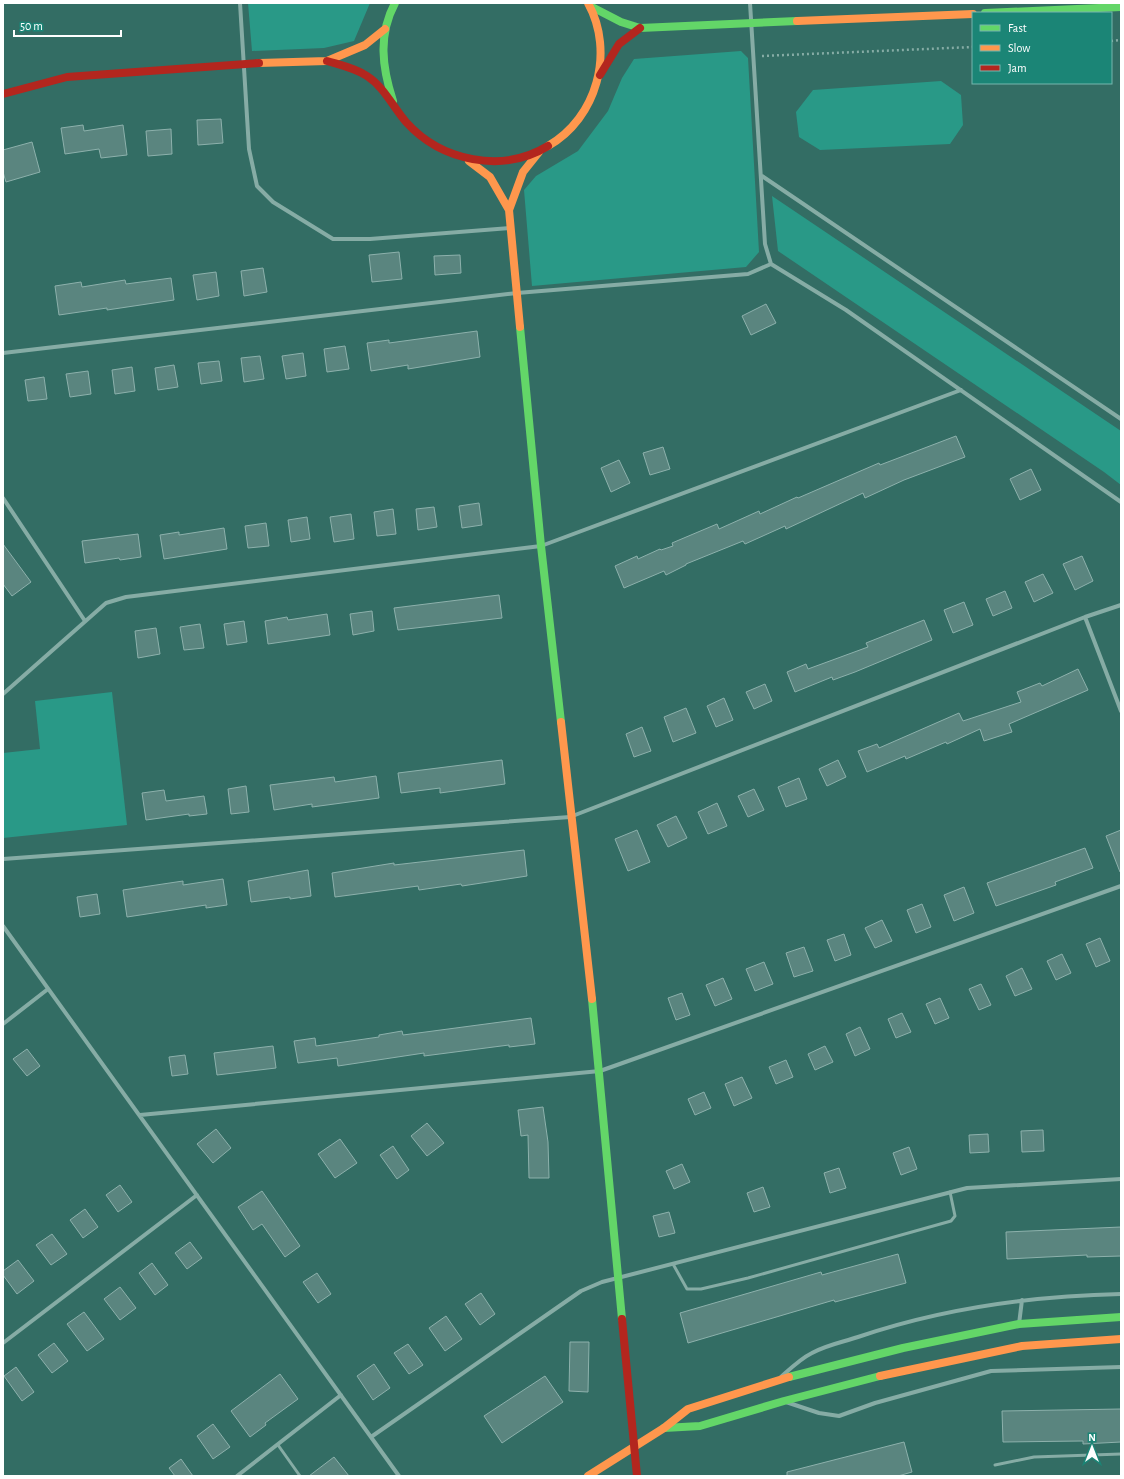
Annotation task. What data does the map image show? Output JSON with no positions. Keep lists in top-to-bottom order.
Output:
{
  "legend": ["Fast", "Slow", "Jam"],
  "scale_bar": "50 m",
  "north": "top"
}
